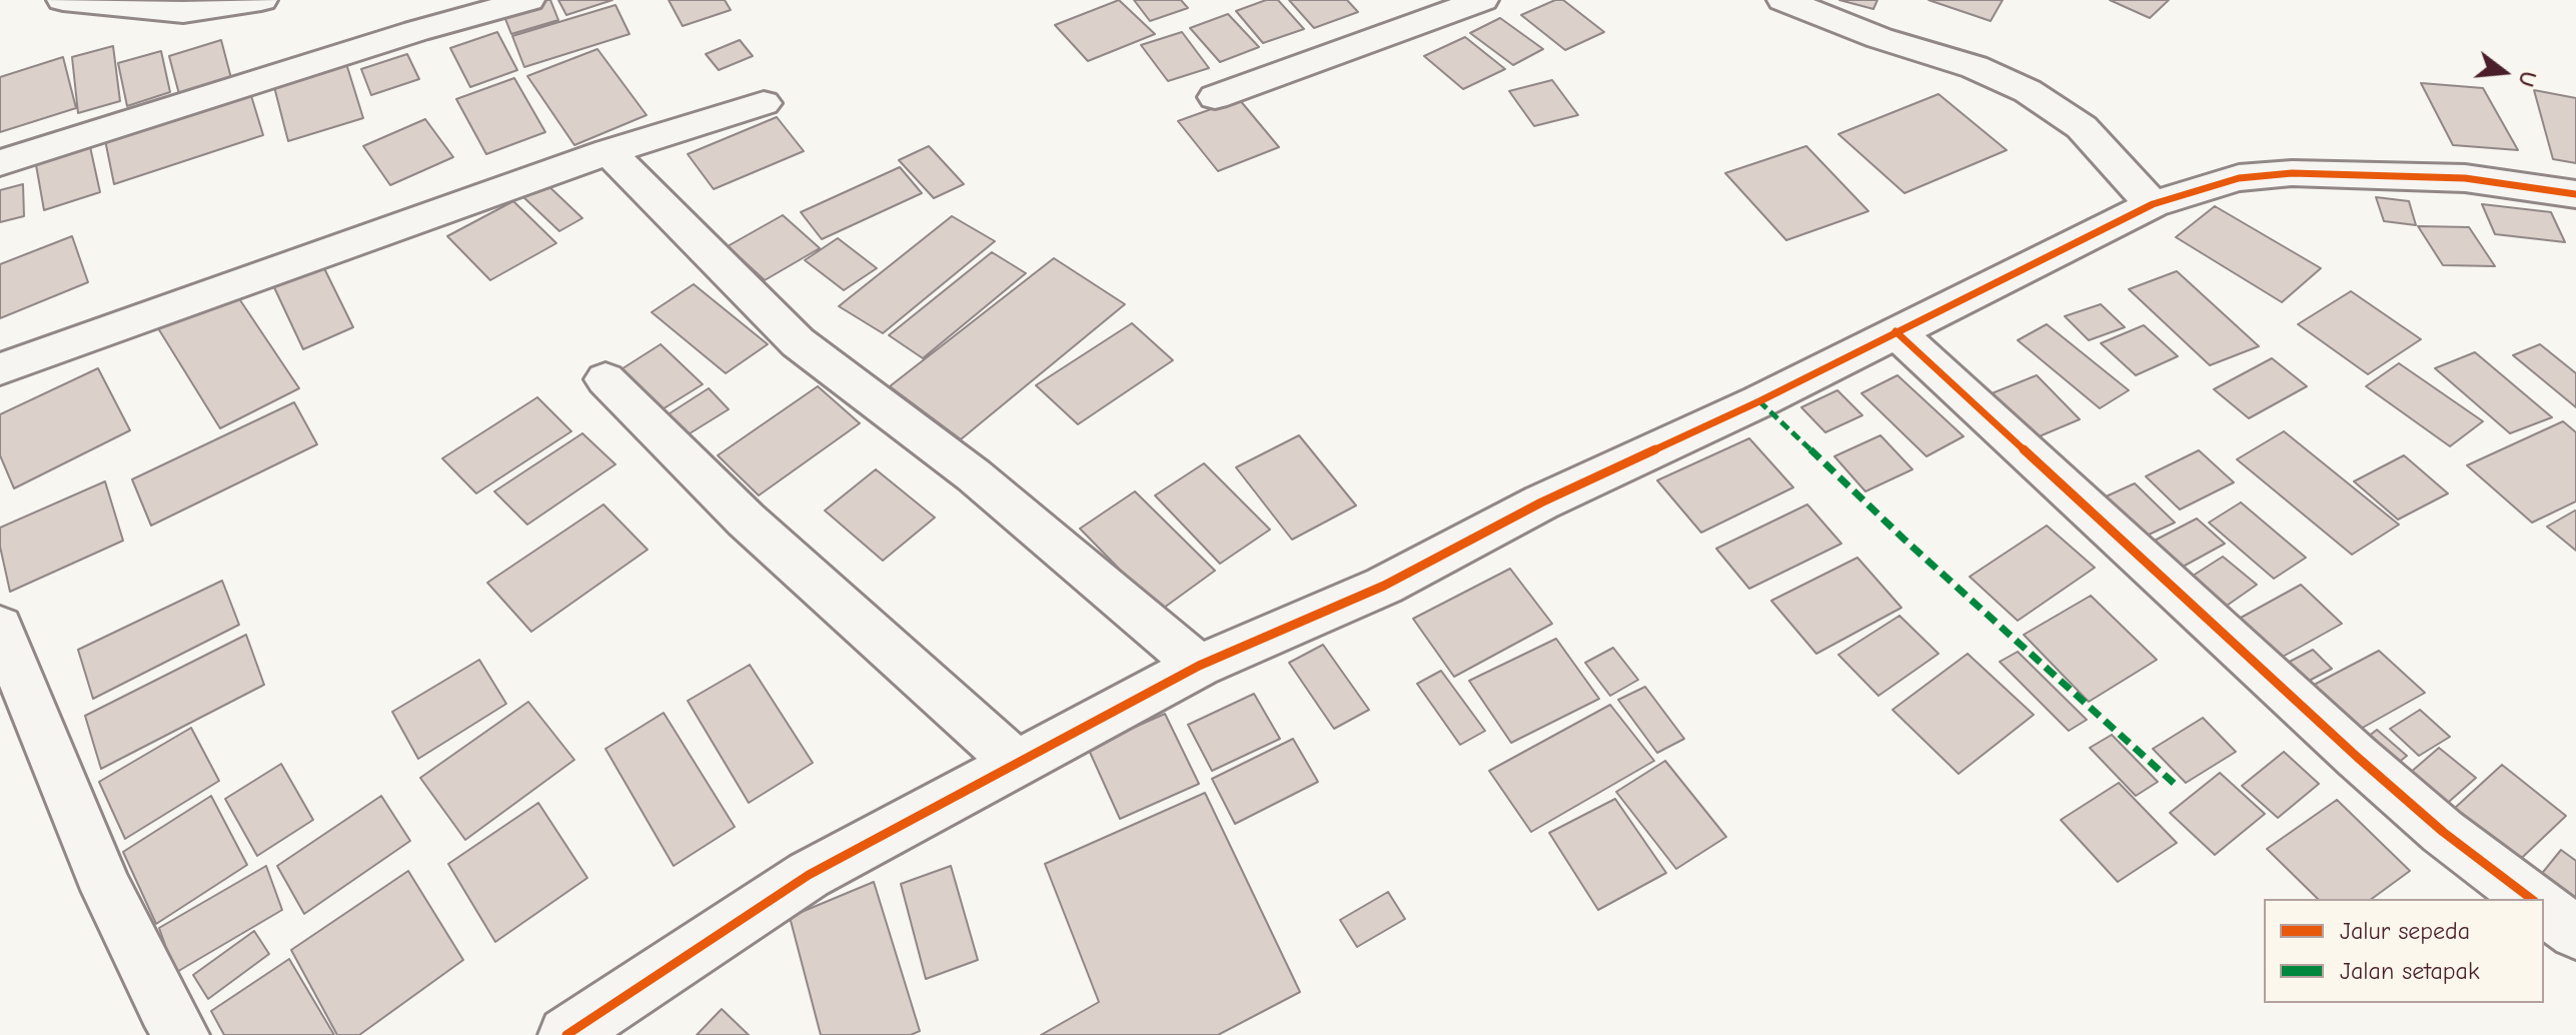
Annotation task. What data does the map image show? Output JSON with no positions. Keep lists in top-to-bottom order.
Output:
{
  "legend": ["Jalur sepeda", "Jalan setapak"],
  "north": "right"
}
